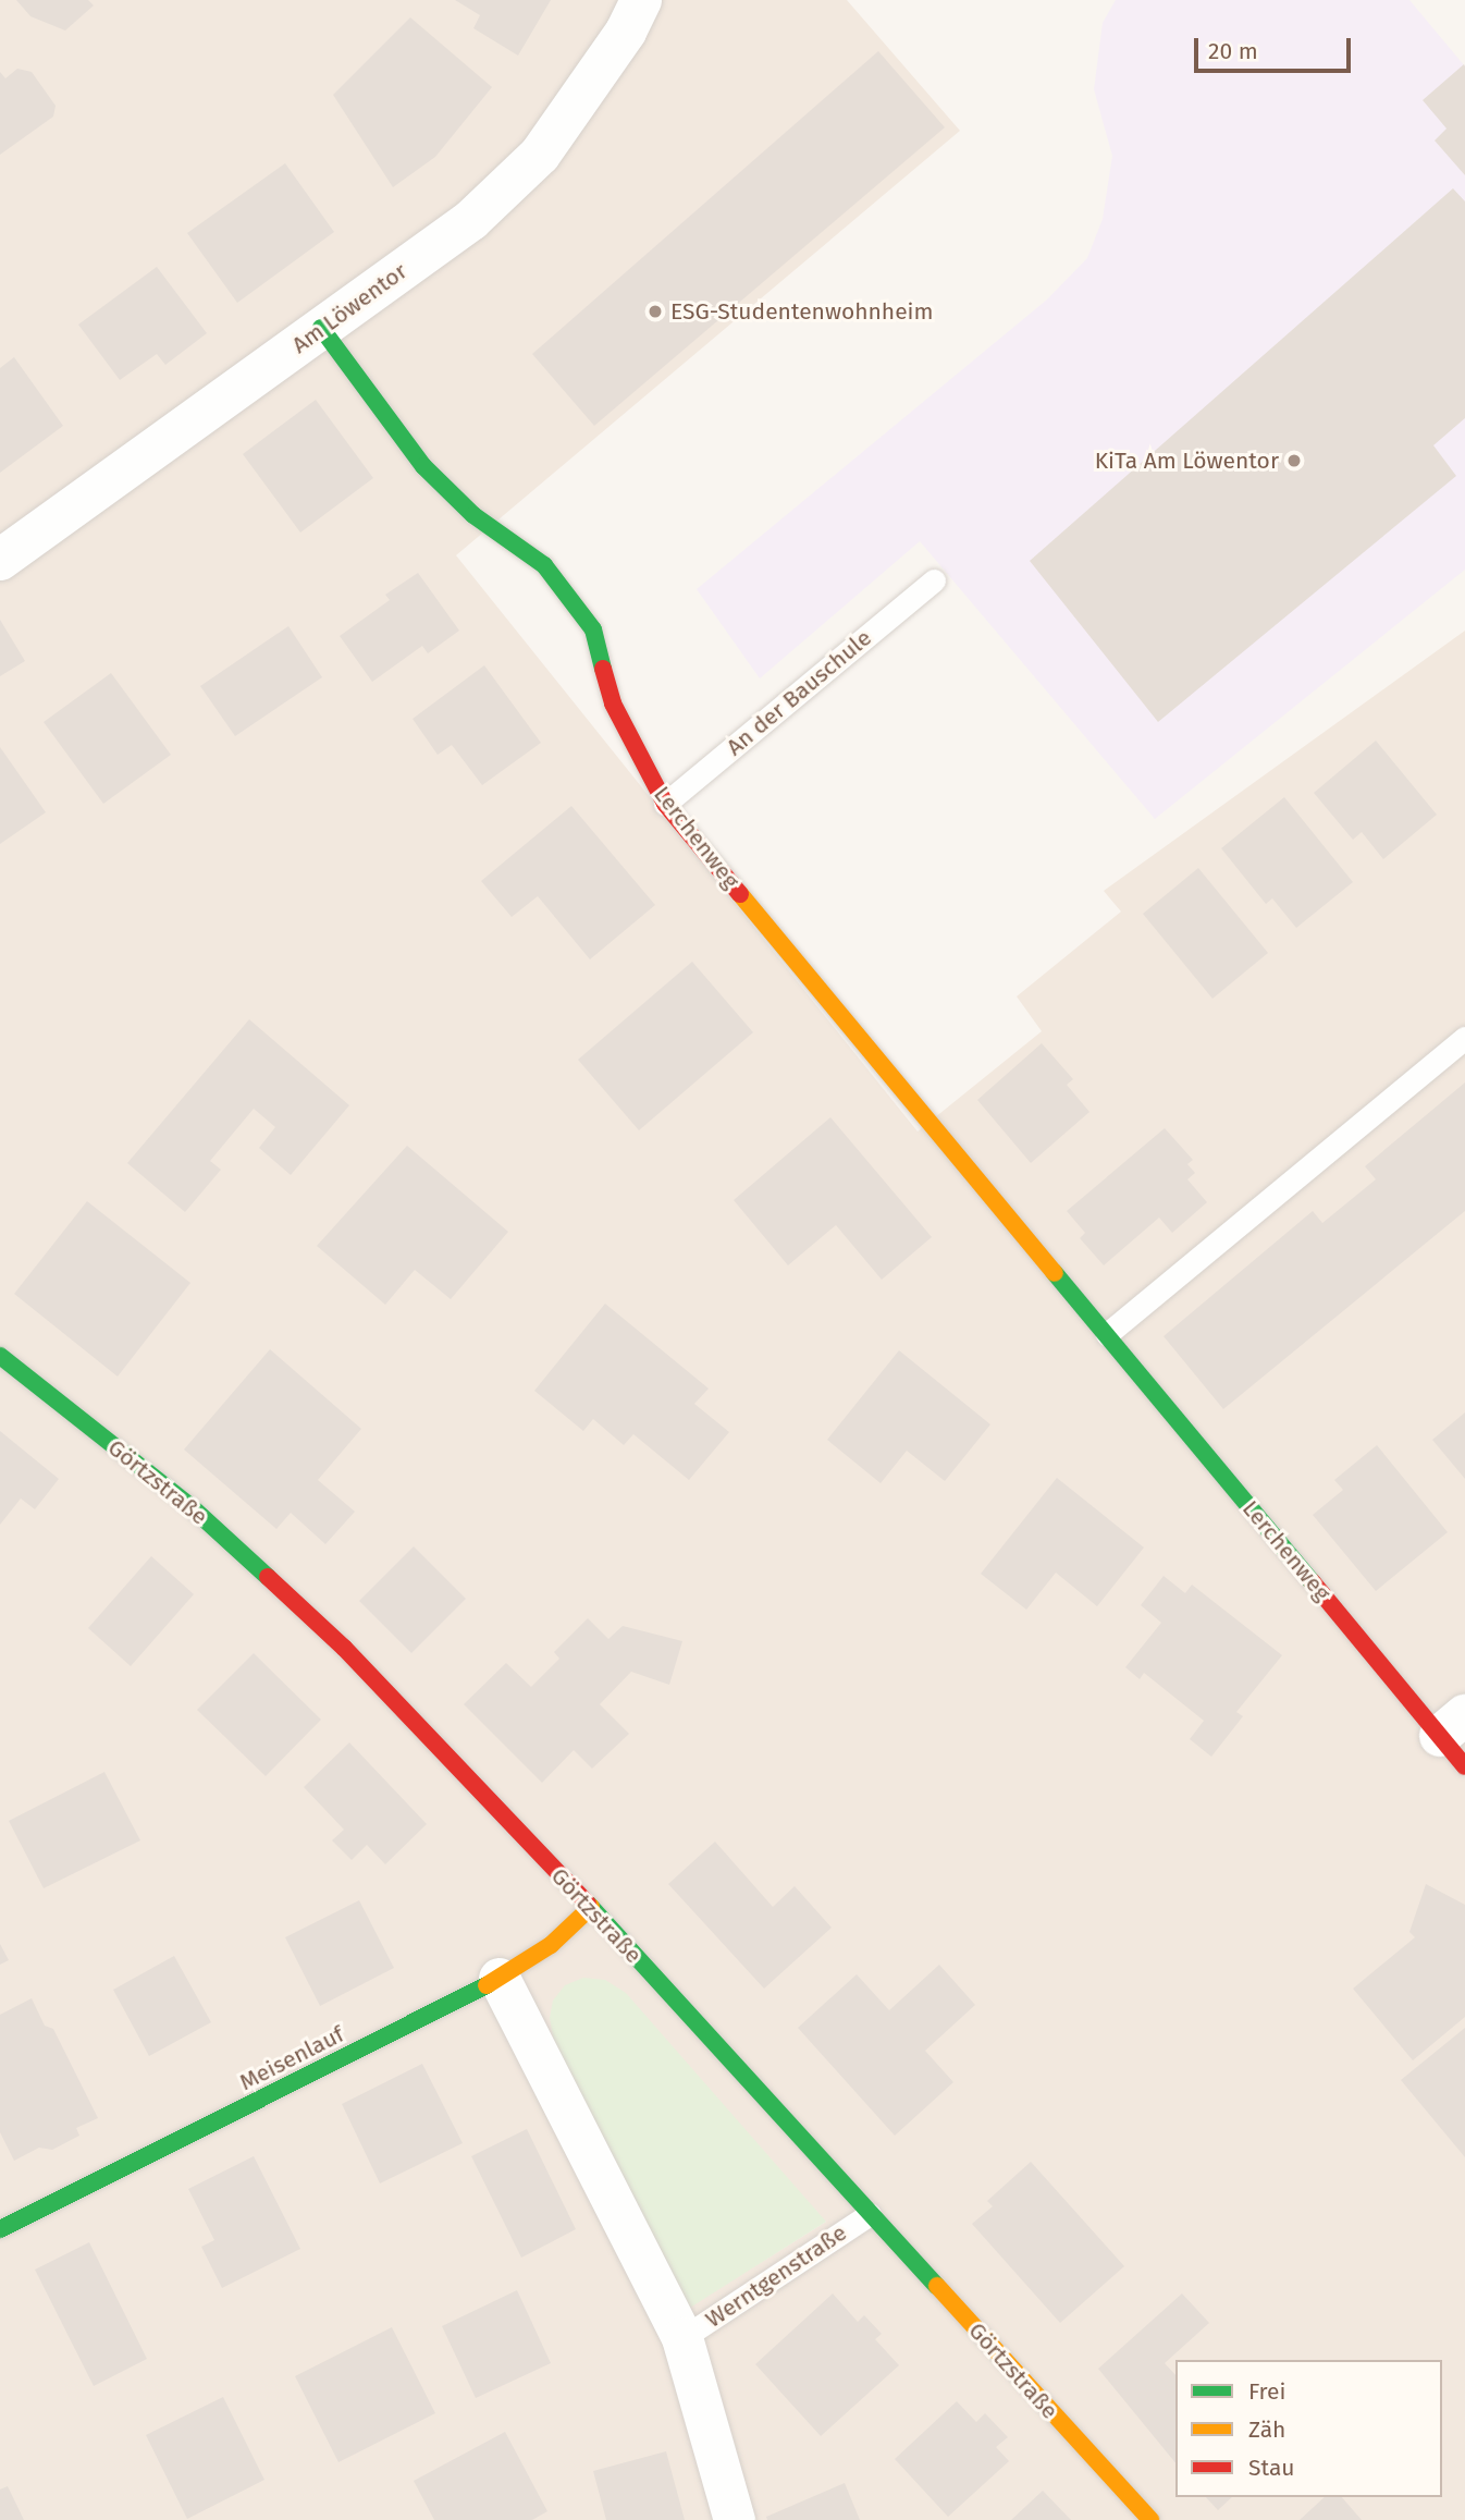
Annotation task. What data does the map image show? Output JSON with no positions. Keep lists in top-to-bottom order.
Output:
{
  "streets": {
    "street": [
      "Am Löwentor",
      "Lerchenweg",
      "Görtzstraße",
      "Meisenlauf"
    ],
    "lane": ["An der Bauschule", "Werntgenstraße"]
  },
  "crossings": [
    ["Am Löwentor", "Lerchenweg"],
    ["An der Bauschule", "Lerchenweg"],
    ["Görtzstraße", "Meisenlauf"],
    ["Görtzstraße", "Werntgenstraße"]
  ],
  "places": ["ESG-Studentenwohnheim", "KiTa Am Löwentor"],
  "legend": ["Frei", "Zäh", "Stau"],
  "scale_bar": "20 m"
}
